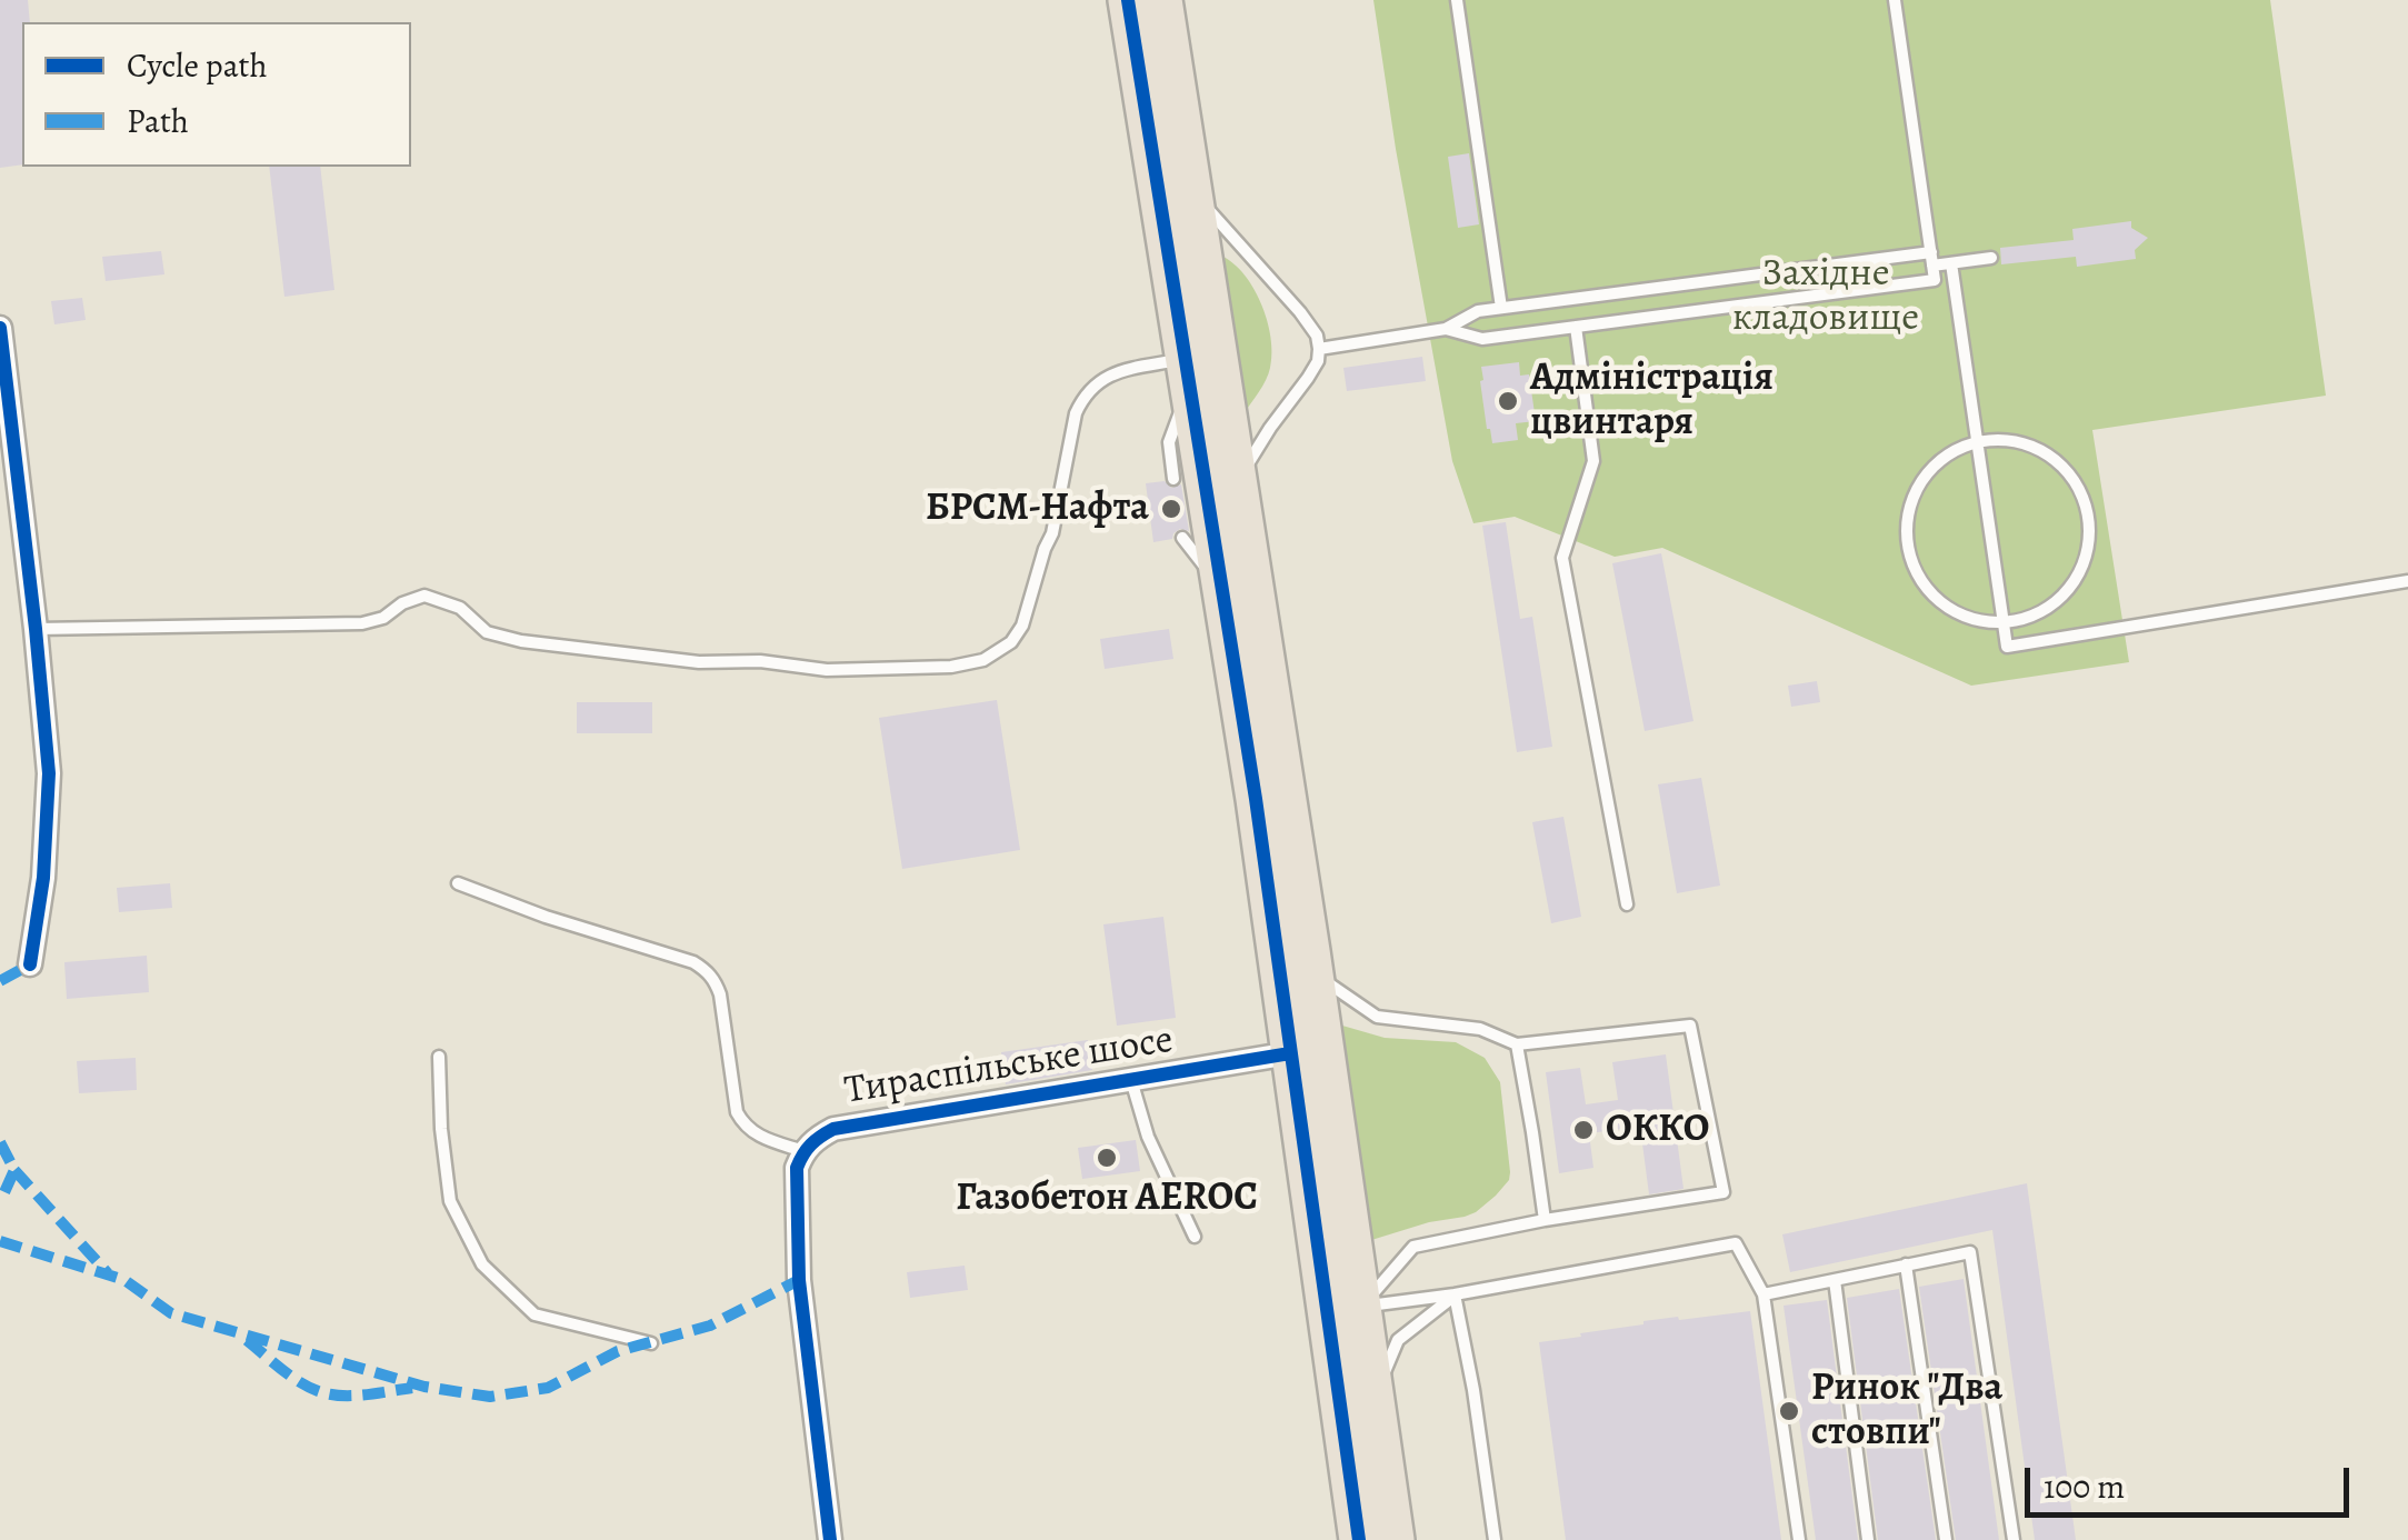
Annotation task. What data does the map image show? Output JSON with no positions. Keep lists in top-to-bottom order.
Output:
{
  "streets": {
    "street": ["Тираспільське шосе"]
  },
  "parks": ["Західне кладовище"],
  "places": [
    "Адміністрація цвинтаря",
    "БРСМ-Нафта",
    "ОККО",
    "Газобетон AEROC",
    "Ринок \"Два стовпи\""
  ],
  "legend": ["Cycle path", "Path"],
  "scale_bar": "100 m"
}
